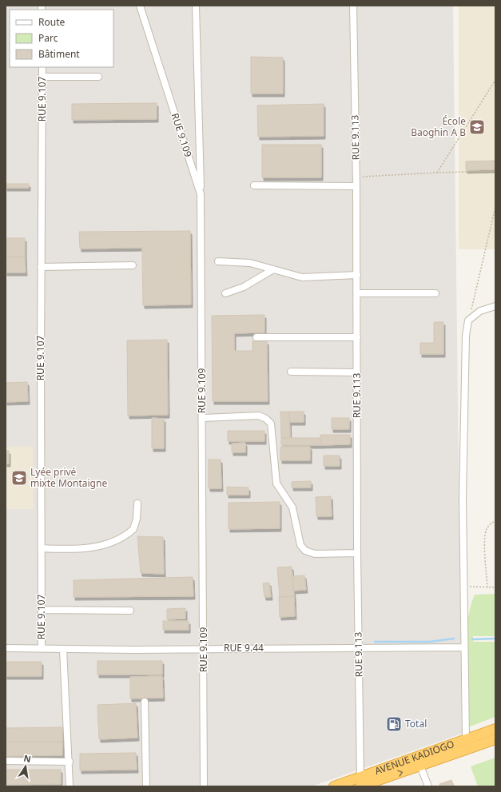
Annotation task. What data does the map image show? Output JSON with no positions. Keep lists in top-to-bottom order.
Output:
{
  "streets": {
    "highway": ["AVENUE KADIOGO"],
    "street": [
      "RUE 9.107",
      "RUE 9.109",
      "RUE 9.113",
      "RUE 9.44"
    ]
  },
  "crossings": [
    ["RUE 9.107", "RUE 9.44"],
    ["RUE 9.109", "RUE 9.44"],
    ["RUE 9.113", "RUE 9.44"],
    ["RUE 9.113", "AVENUE KADIOGO"]
  ],
  "places": {
    "school or university": ["École Baoghin A B", "Lyée privé mixte Montaigne"],
    "fuel station": ["Total"]
  },
  "legend": ["Route", "Parc", "Bâtiment"],
  "north": "top"
}
